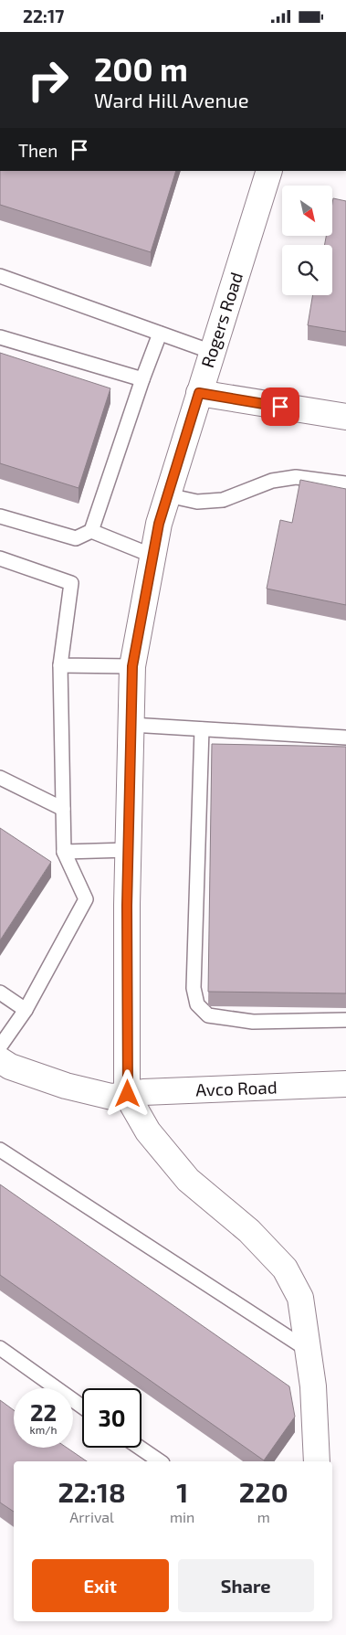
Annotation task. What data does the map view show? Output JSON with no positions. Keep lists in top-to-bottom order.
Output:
{
  "streets": {
    "street": ["Rogers Road", "Avco Road"]
  },
  "crossings": [
    ["Rogers Road", "Avco Road"]
  ],
  "north": "bottom right",
  "page": {
    "status": "22:17",
    "turn": ["200 m", "Ward Hill Avenue"],
    "then": "Then",
    "speed": "22 km/h",
    "limit": "30",
    "eta": [
      "22:18",
      "Arrival",
      "1",
      "min",
      "220",
      "m"
    ],
    "buttons": ["Exit", "Share"]
  }
}
